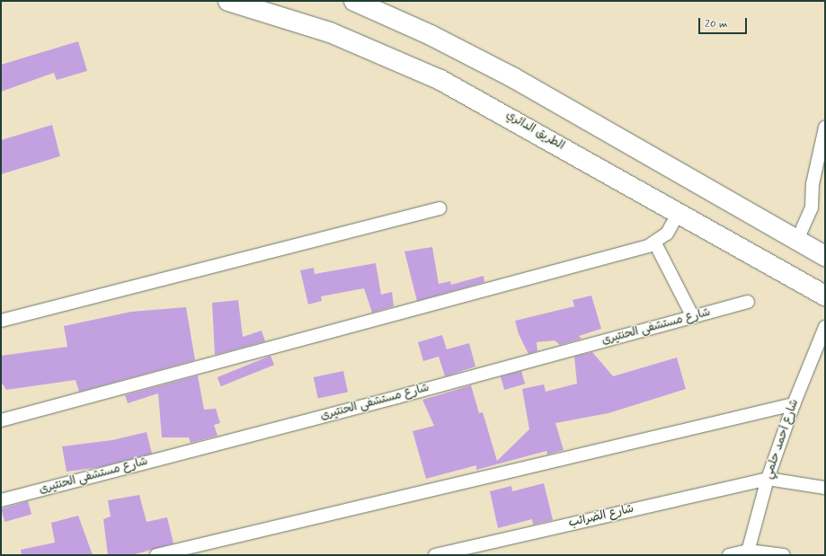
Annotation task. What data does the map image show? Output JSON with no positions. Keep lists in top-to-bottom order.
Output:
{
  "streets": {
    "highway": ["الطريق الدائري"],
    "street": ["شارع مستشفى الحنتيرى", "شارع أحمد حلمي", "شارع الضرائب"]
  },
  "crossings": [
    ["شارع أحمد حلمي", "شارع الضرائب"]
  ],
  "scale_bar": "20 m"
}
